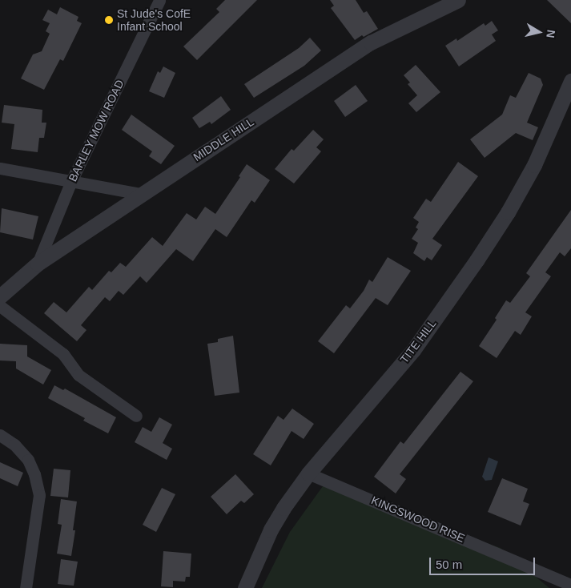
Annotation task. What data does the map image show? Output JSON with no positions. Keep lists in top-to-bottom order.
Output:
{
  "streets": {
    "street": [
      "BARLEY MOW ROAD",
      "MIDDLE HILL",
      "TITE HILL",
      "KINGSWOOD RISE"
    ]
  },
  "crossings": [
    ["BARLEY MOW ROAD", "MIDDLE HILL"],
    ["TITE HILL", "KINGSWOOD RISE"]
  ],
  "places": ["St Jude's CofE Infant School"],
  "scale_bar": "50 m",
  "north": "right"
}
